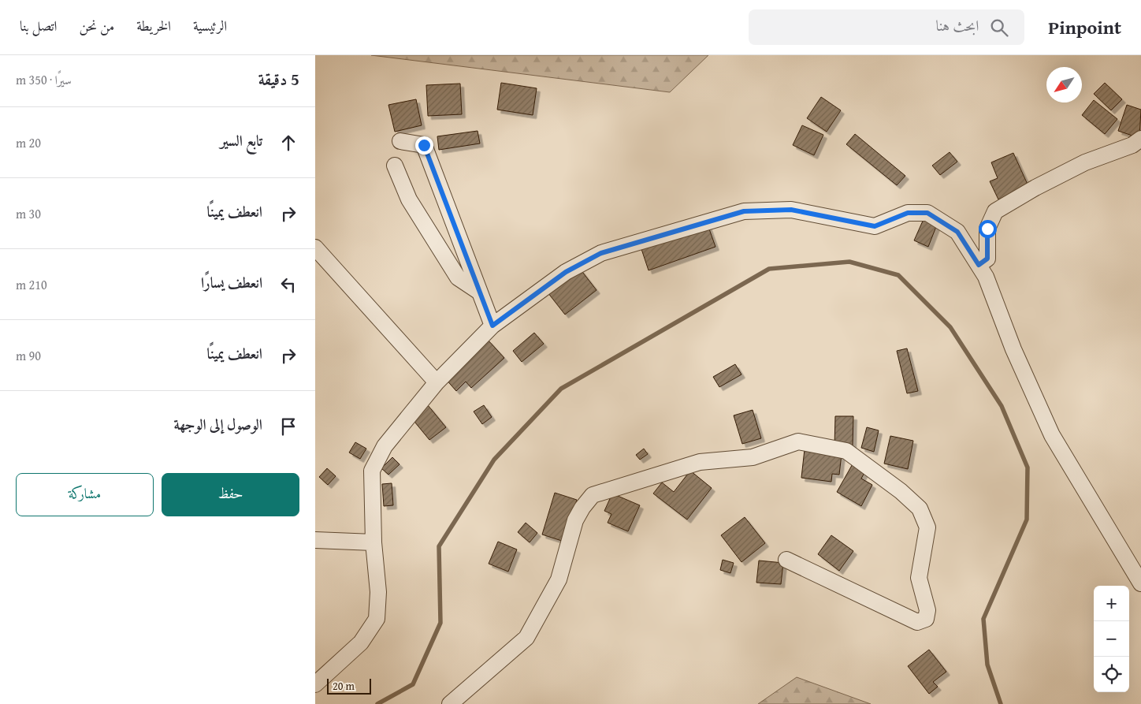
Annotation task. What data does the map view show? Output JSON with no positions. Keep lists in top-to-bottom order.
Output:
{
  "scale_bar": "20 m",
  "north": "bottom left",
  "page": {
    "header": "Pinpoint",
    "search": "ابحث هنا",
    "nav": [
      "الرئيسية",
      "الخريطة",
      "من نحن",
      "اتصل بنا"
    ],
    "heading": ["5 دقيقة", "سيرًا · 350 m"],
    "list": [
      ["تابع السير", "20 m"],
      ["انعطف يمينًا", "30 m"],
      ["انعطف يسارًا", "210 m"],
      ["انعطف يمينًا", "90 m"],
      "الوصول إلى الوجهة"
    ],
    "buttons": ["حفظ", "مشاركة"],
    "map_buttons": ["+", "−"],
    "scale": "20 m"
  }
}
